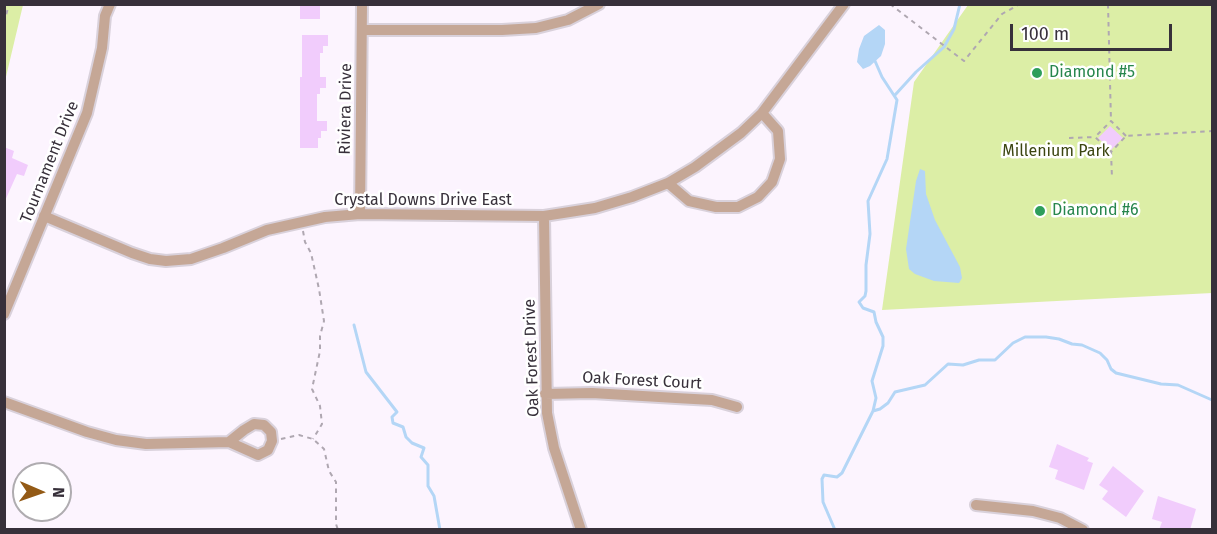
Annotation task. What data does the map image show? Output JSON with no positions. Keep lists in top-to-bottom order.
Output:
{
  "streets": {
    "street": [
      "Riviera Drive",
      "Tournament Drive",
      "Crystal Downs Drive East",
      "Oak Forest Drive",
      "Oak Forest Court"
    ]
  },
  "crossings": [
    ["Riviera Drive", "Crystal Downs Drive East"],
    ["Tournament Drive", "Crystal Downs Drive East"],
    ["Crystal Downs Drive East", "Oak Forest Drive"],
    ["Oak Forest Drive", "Oak Forest Court"]
  ],
  "parks": ["Millenium Park"],
  "places": ["Diamond #5", "Diamond #6"],
  "scale_bar": "100 m",
  "north": "right"
}
